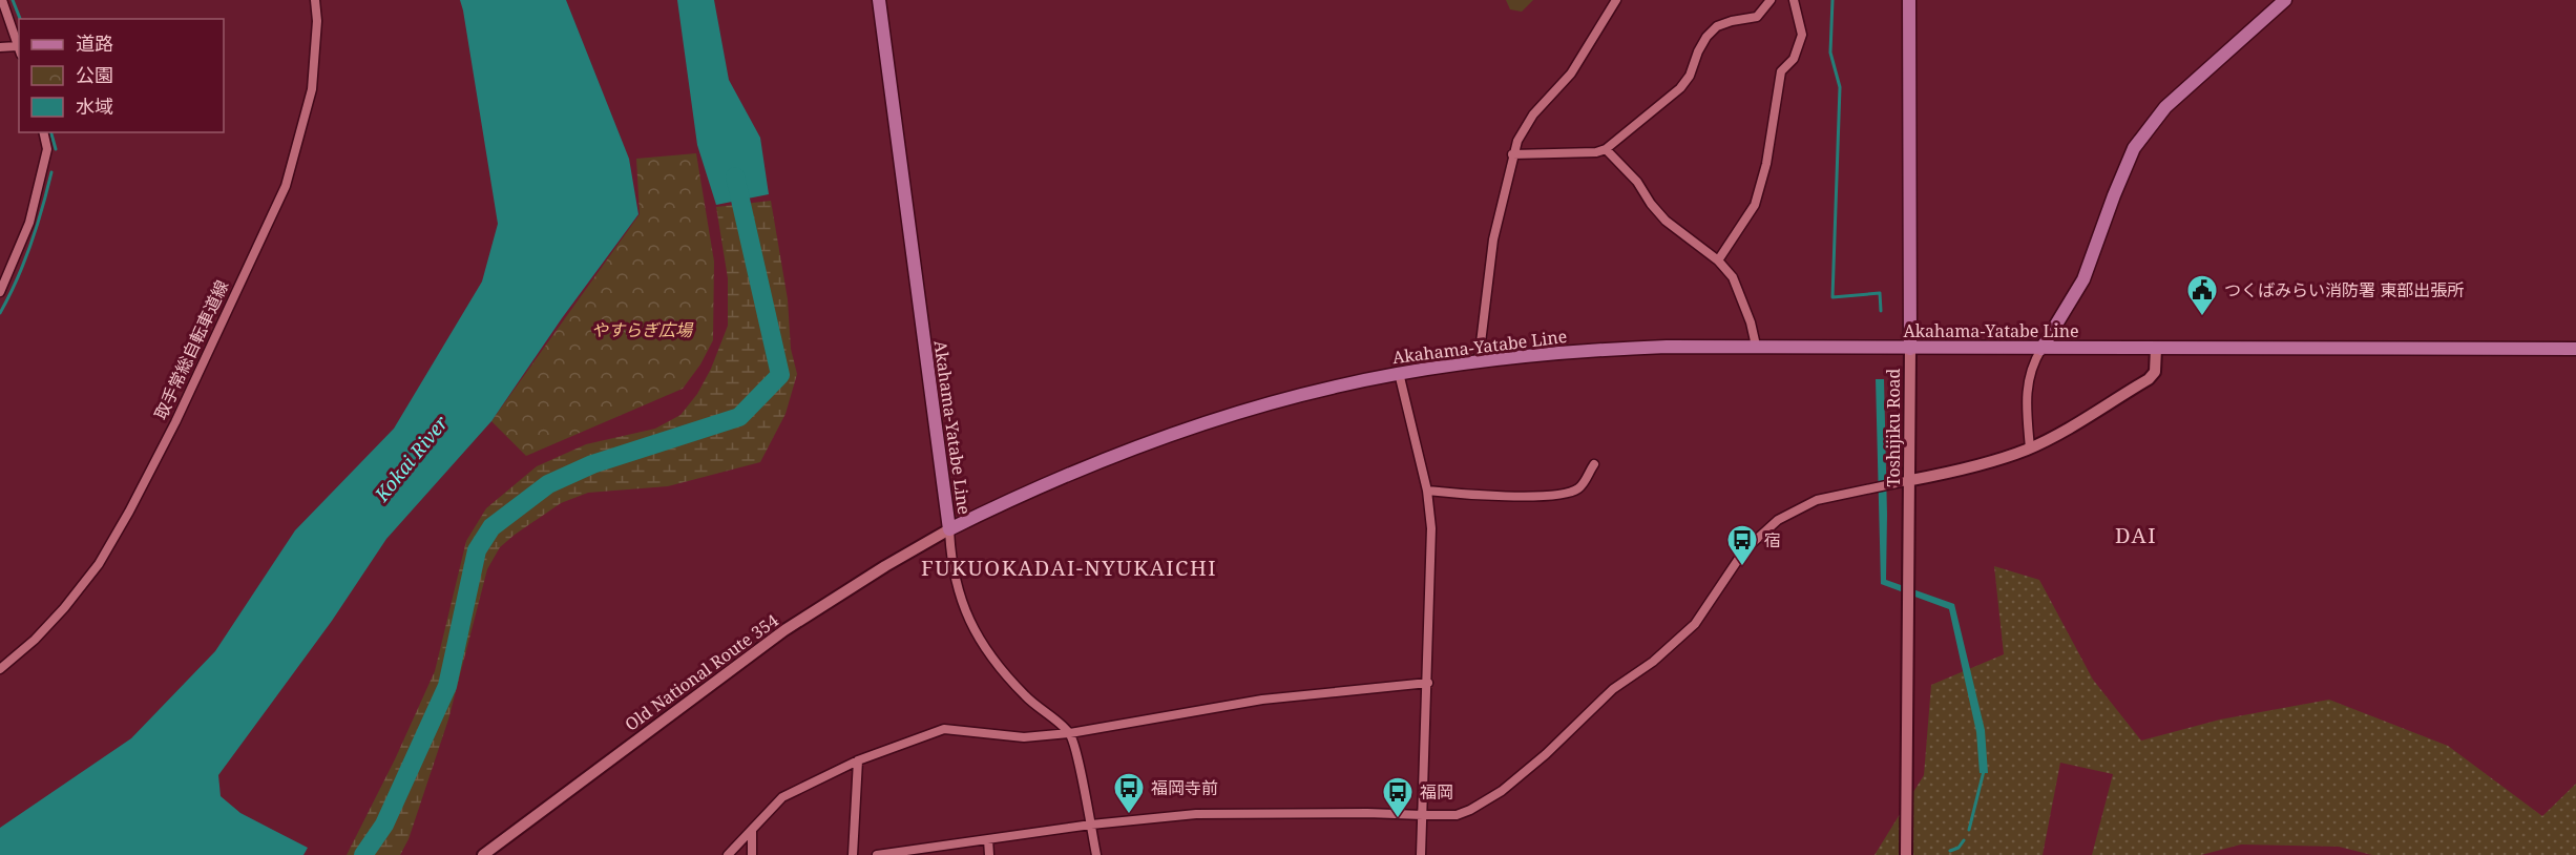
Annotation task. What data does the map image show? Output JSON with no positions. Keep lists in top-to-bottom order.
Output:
{
  "streets": {
    "main road": ["Akahama-Yatabe Line", "Toshijiku Road"],
    "street": ["取手常総自転車道線", "Old National Route 354"]
  },
  "crossings": [
    ["Akahama-Yatabe Line", "Toshijiku Road"],
    ["Akahama-Yatabe Line", "Old National Route 354"]
  ],
  "districts": ["DAI", "FUKUOKADAI-NYUKAICHI"],
  "water": ["Kokai River"],
  "parks": ["やすらぎ広場"],
  "places": {
    "public building": ["つくばみらい消防署 東部出張所"],
    "bus stop": ["宿", "福岡寺前", "福岡"]
  },
  "legend": ["道路", "公園", "水域"]
}
